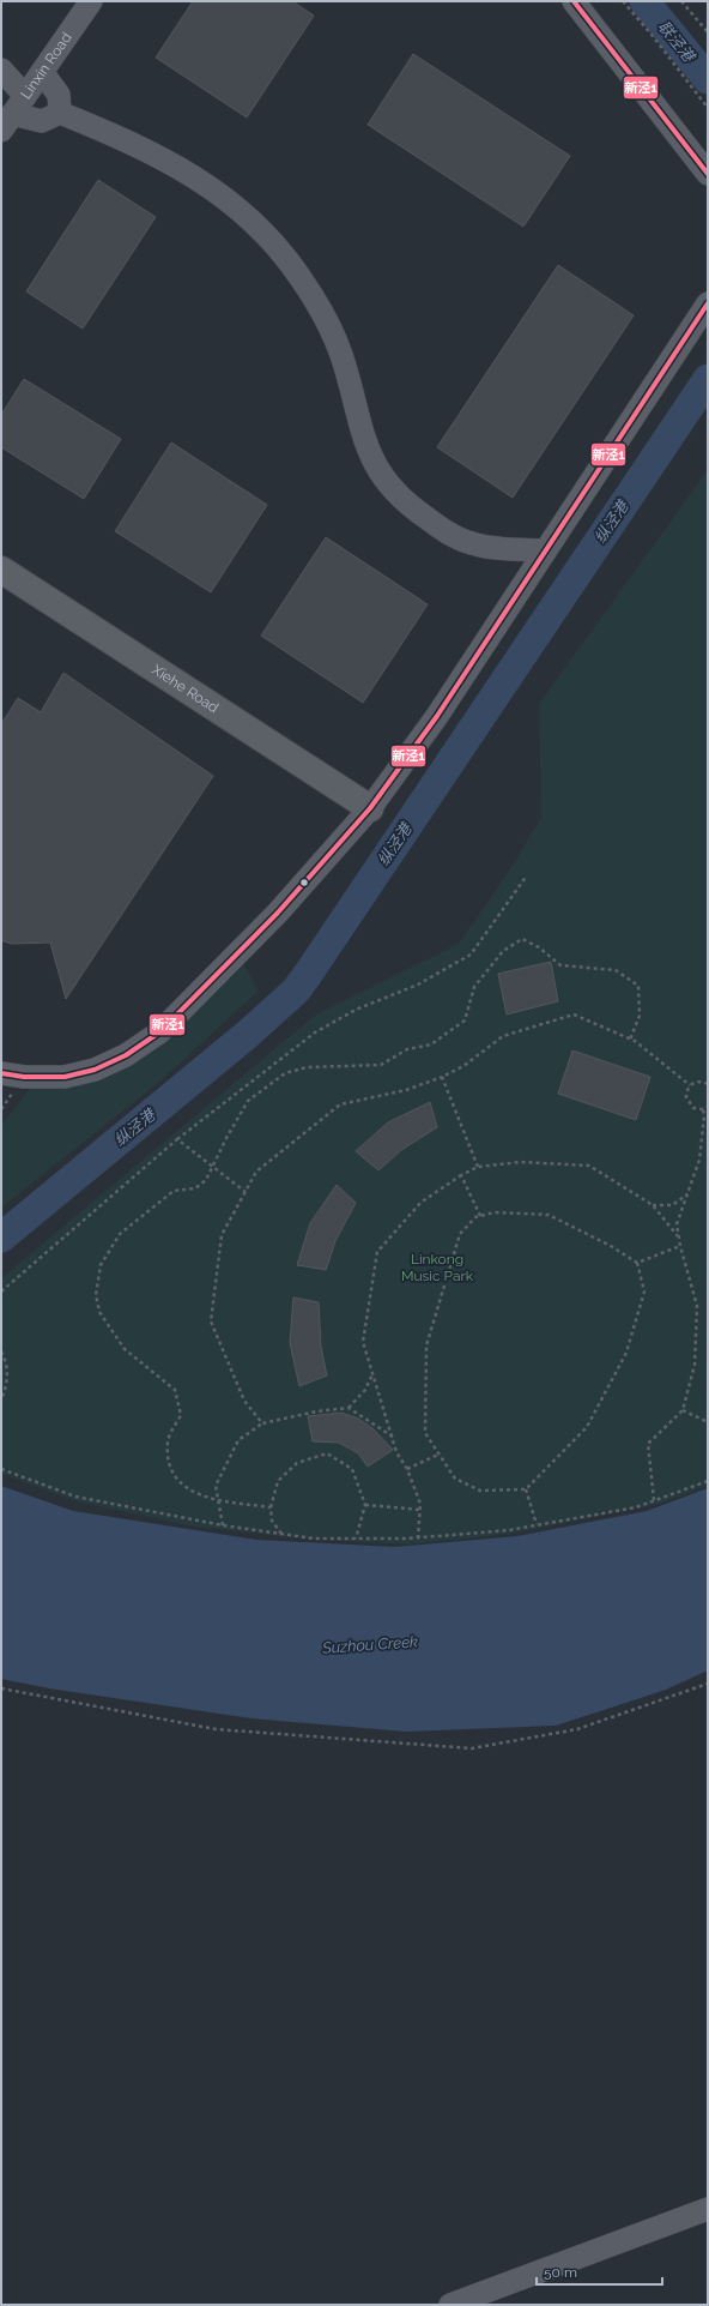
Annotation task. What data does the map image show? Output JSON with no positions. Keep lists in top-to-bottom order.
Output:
{
  "streets": {
    "main road": ["Xiehe Road"],
    "street": ["Linxin Road"]
  },
  "water": ["联泾港", "纵泾港", "Suzhou Creek"],
  "parks": ["Linkong Music Park"],
  "lines": ["transit line 新泾1"],
  "scale_bar": "50 m"
}
